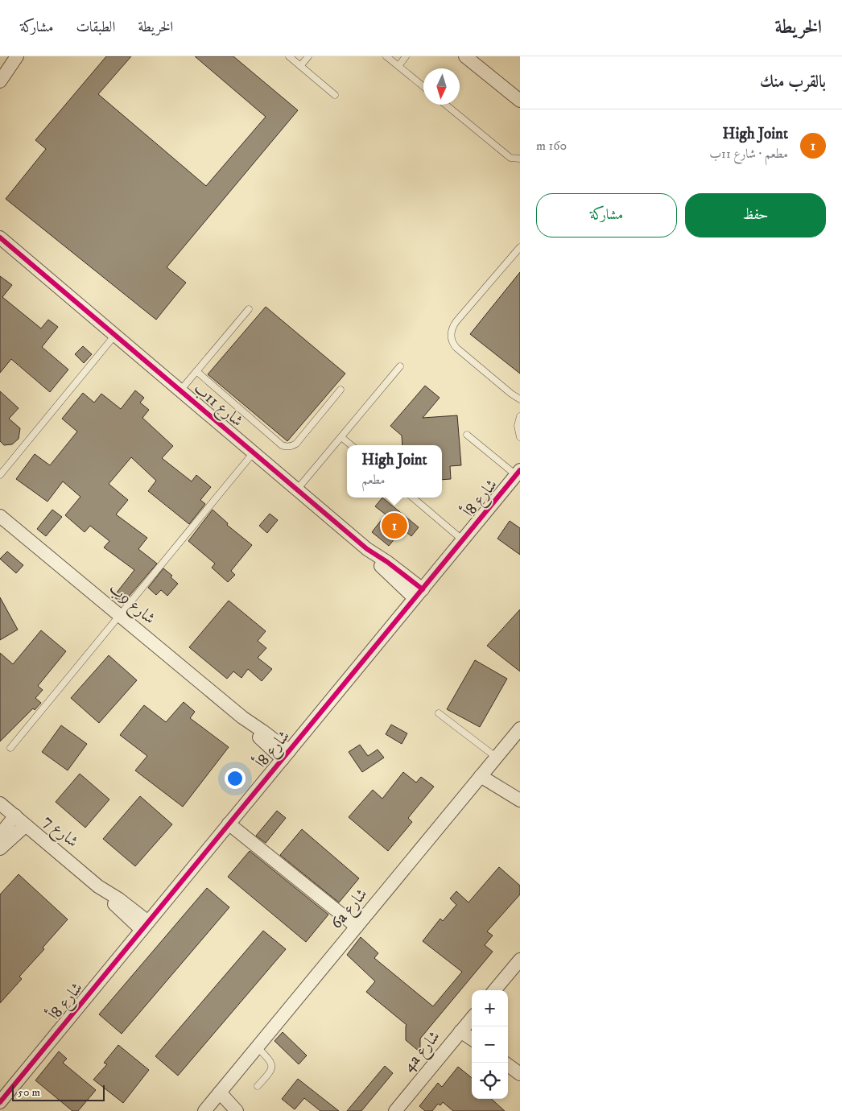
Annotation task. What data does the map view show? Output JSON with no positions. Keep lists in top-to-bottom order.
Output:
{
  "streets": {
    "street": [
      "شارع 11ب",
      "شارع 8أ",
      "شارع 9ب",
      "شارع 7",
      "6a شارع",
      "4a شارع"
    ]
  },
  "crossings": [
    ["شارع 11ب", "شارع 8أ"],
    ["شارع 8أ", "شارع 9ب"],
    ["شارع 8أ", "شارع 7"]
  ],
  "scale_bar": "50 m",
  "north": "bottom",
  "page": {
    "header": "الخريطة",
    "nav": ["الخريطة", "الطبقات", "مشاركة"],
    "heading": "بالقرب منك",
    "list": [
      {
        "mark": "1",
        "name": "High Joint",
        "note": "مطعم · شارع 11ب",
        "value": "160 m"
      }
    ],
    "buttons": ["حفظ", "مشاركة"],
    "popup": ["High Joint", "مطعم"],
    "pins": "1",
    "map_buttons": ["+", "−"],
    "scale": "50 m"
  }
}
